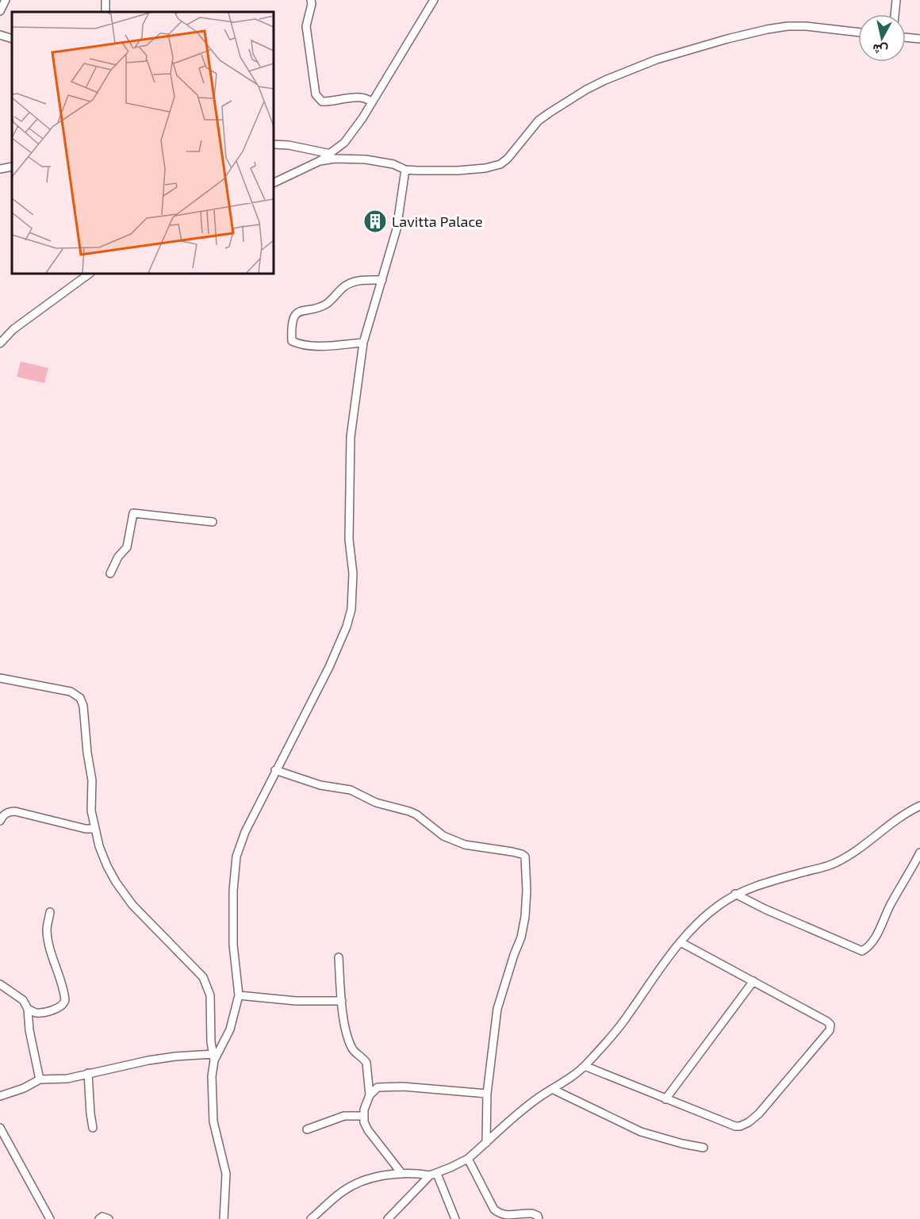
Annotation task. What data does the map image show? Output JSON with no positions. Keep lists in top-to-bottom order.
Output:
{
  "places": {
    "building": ["Lavitta Palace"]
  },
  "north": "bottom"
}
